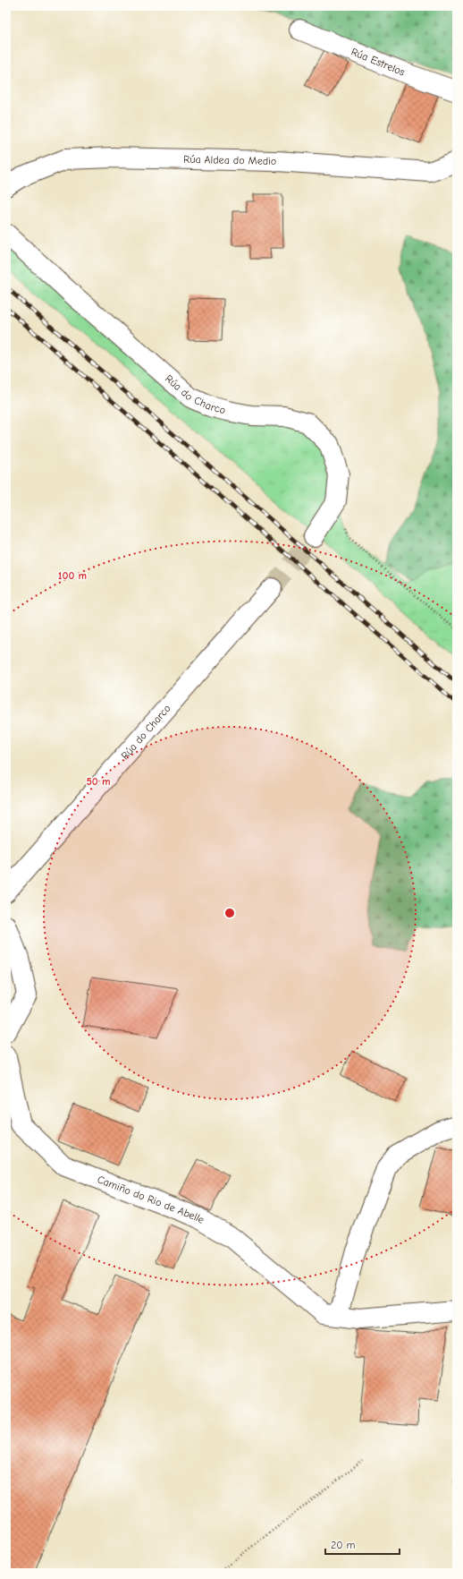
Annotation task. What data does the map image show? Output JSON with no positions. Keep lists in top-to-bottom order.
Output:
{
  "streets": {
    "street": [
      "Rúa Estrelos",
      "Rúa Aldea do Medio",
      "Rúa do Charco",
      "Camiño do Rio de Abelle"
    ]
  },
  "scale_bar": "20 m",
  "rings": ["100 m", "50 m"]
}
